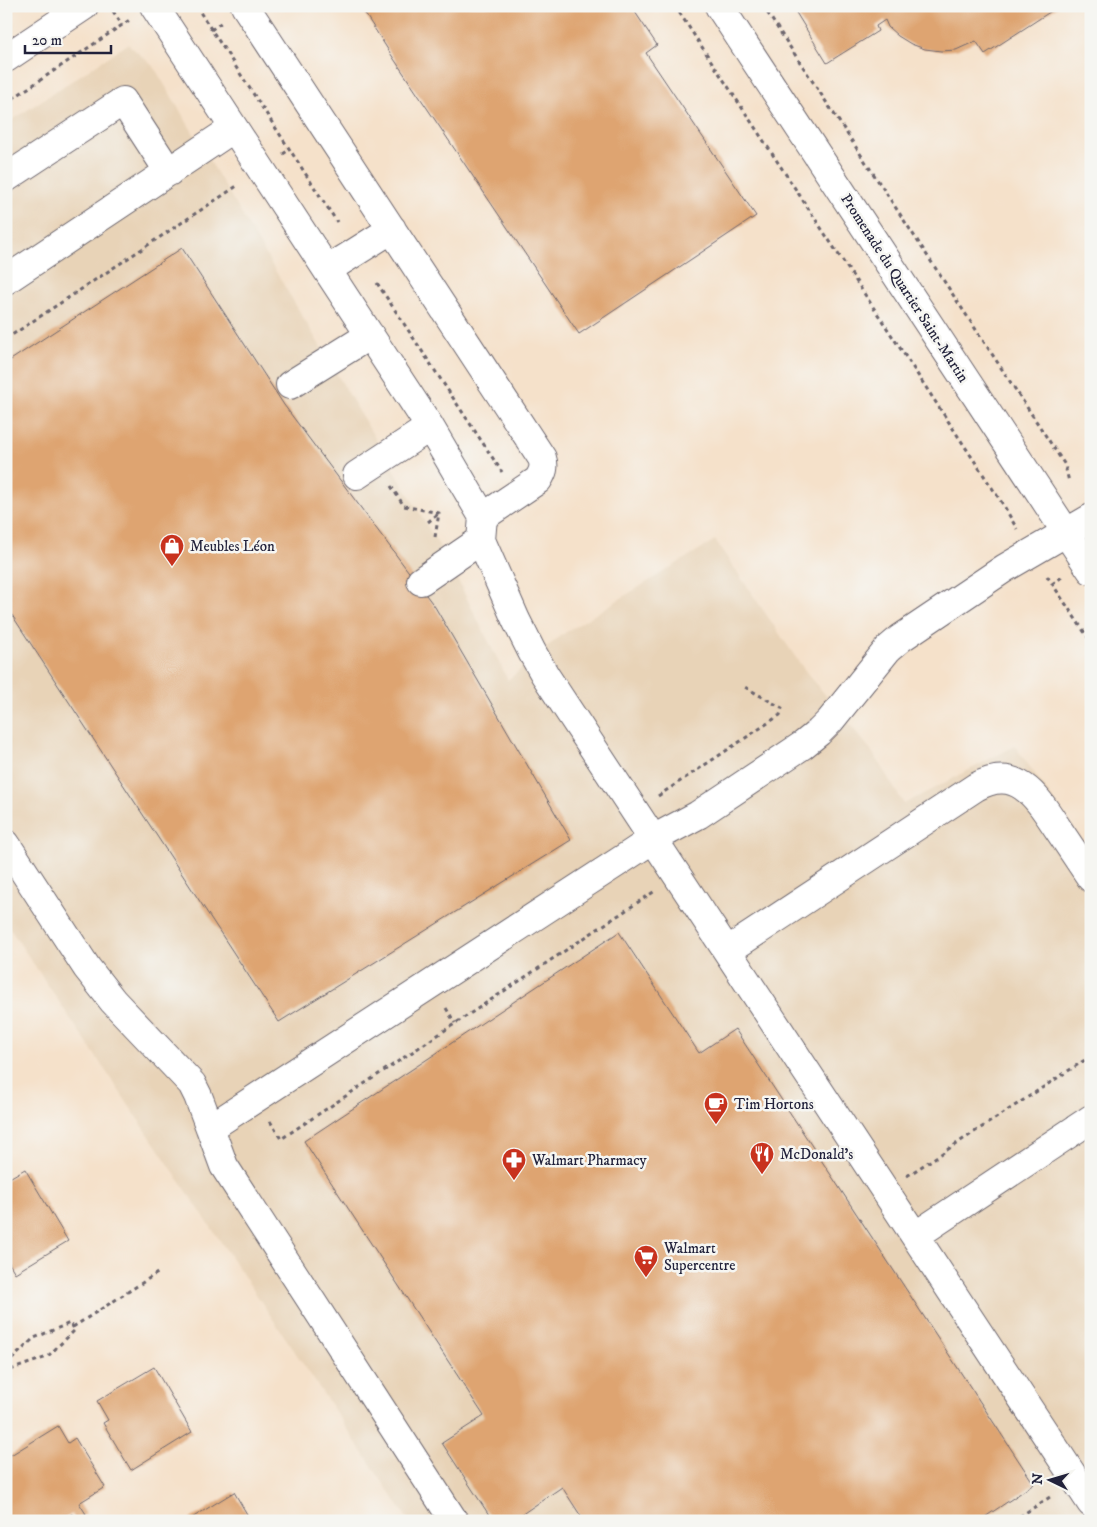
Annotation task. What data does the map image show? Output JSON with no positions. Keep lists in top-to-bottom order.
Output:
{
  "streets": {
    "street": ["Promenade du Quartier Saint-Martin"]
  },
  "places": {
    "shop": ["Meubles Léon"],
    "cafe": ["Tim Hortons"],
    "restaurant": ["McDonald's"],
    "pharmacy": ["Walmart Pharmacy"],
    "supermarket": ["Walmart Supercentre"]
  },
  "scale_bar": "20 m",
  "north": "left"
}
